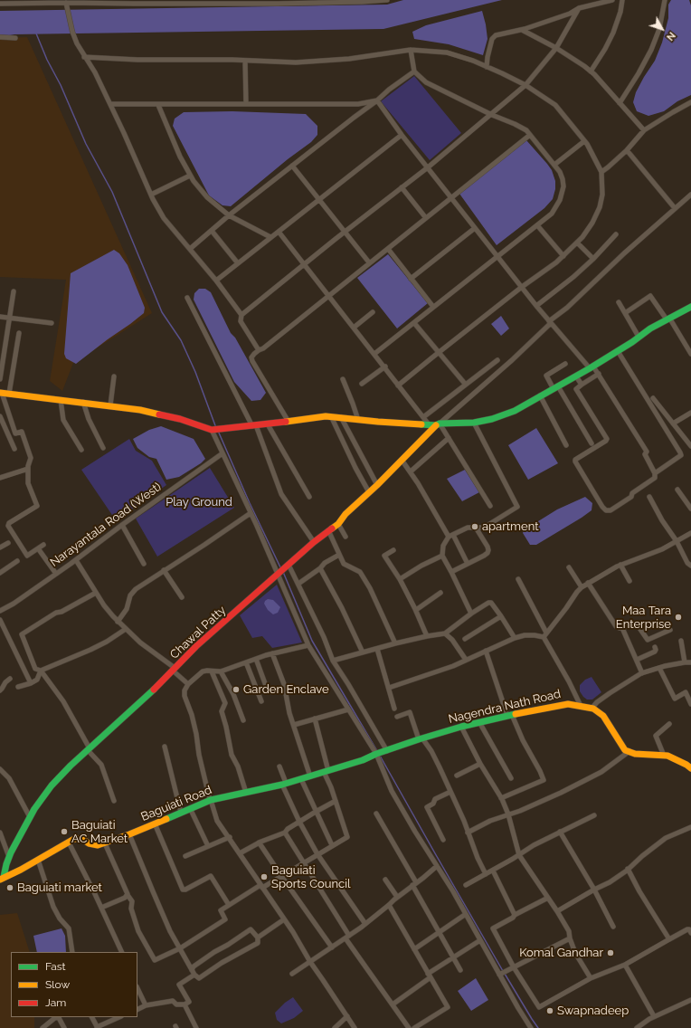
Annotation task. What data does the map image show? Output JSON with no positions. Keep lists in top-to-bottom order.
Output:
{
  "streets": {
    "street": [
      "Narayantala Road (West)",
      "Chawal Patty",
      "Nagendra Nath Road",
      "Baguiati Road"
    ]
  },
  "crossings": [
    ["Chawal Patty", "Baguiati Road"],
    ["Nagendra Nath Road", "Baguiati Road"]
  ],
  "parks": ["Play Ground"],
  "places": [
    "apartment",
    "Maa Tara Enterprise",
    "Garden Enclave",
    "Baguiati AC Market",
    "Baguiati Sports Council",
    "Baguiati market",
    "Komal Gandhar",
    "Swapnadeep"
  ],
  "legend": ["Fast", "Slow", "Jam"],
  "north": "bottom right"
}
